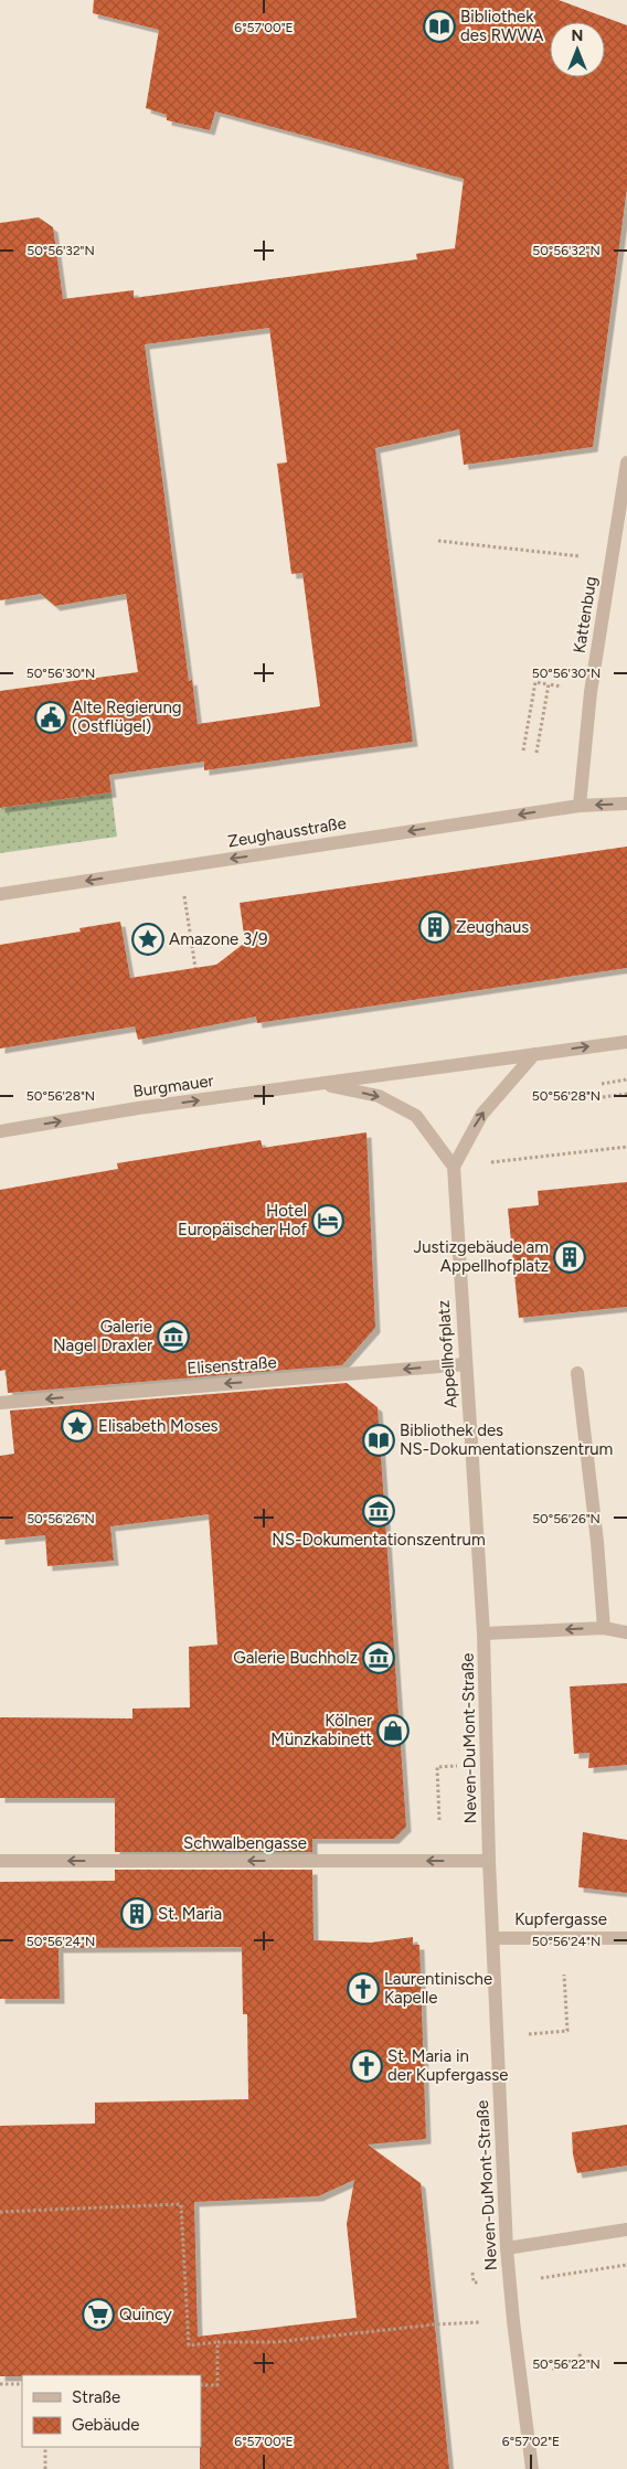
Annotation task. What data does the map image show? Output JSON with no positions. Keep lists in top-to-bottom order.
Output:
{
  "streets": {
    "street": [
      "Kattenbug",
      "Zeughausstraße",
      "Burgmauer",
      "Appellhofplatz",
      "Elisenstraße",
      "Neven-DuMont-Straße",
      "Schwalbengasse",
      "Kupfergasse"
    ]
  },
  "crossings": [
    ["Kattenbug", "Zeughausstraße"],
    ["Burgmauer", "Appellhofplatz"],
    ["Appellhofplatz", "Elisenstraße"],
    ["Appellhofplatz", "Neven-DuMont-Straße"],
    ["Neven-DuMont-Straße", "Schwalbengasse"],
    ["Neven-DuMont-Straße", "Kupfergasse"]
  ],
  "one_way": ["Zeughausstraße", "Elisenstraße", "Schwalbengasse"],
  "places": {
    "library": ["Bibliothek des RWWA", "Bibliothek des NS-Dokumentationszentrum"],
    "public building": ["Alte Regierung (Ostflügel)"],
    "building": ["Zeughaus", "Justizgebäude am Appellhofplatz", "St. Maria"],
    "place": ["Amazone 3/9", "Elisabeth Moses"],
    "hotel": ["Hotel Europäischer Hof"],
    "museum": ["Galerie Nagel Draxler", "NS-Dokumentationszentrum", "Galerie Buchholz"],
    "shop": ["Kölner Münzkabinett"],
    "church": ["Laurentinische Kapelle", "St. Maria in der Kupfergasse"],
    "supermarket": ["Quincy"]
  },
  "legend": ["Straße", "Gebäude"],
  "north": "top",
  "coordinates": [
    "6°57'00\"E",
    "50°56'32\"N",
    "50°56'30\"N",
    "50°56'28\"N",
    "50°56'26\"N",
    "50°56'24\"N",
    "50°56'22\"N",
    "6°57'02\"E"
  ]
}
